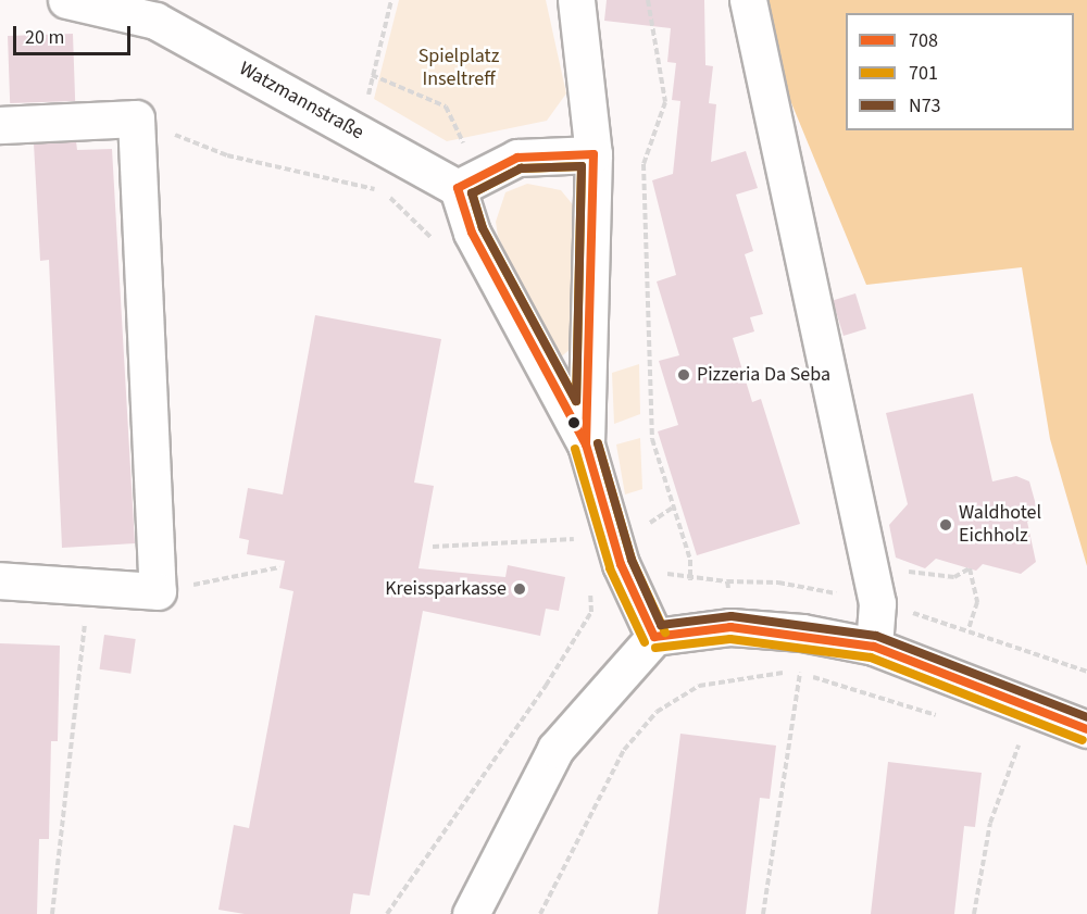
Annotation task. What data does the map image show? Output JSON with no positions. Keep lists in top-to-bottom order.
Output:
{
  "streets": {
    "street": ["Watzmannstraße"]
  },
  "parks": ["Spielplatz Inseltreff"],
  "places": ["Pizzeria Da Seba", "Waldhotel Eichholz", "Kreissparkasse"],
  "lines": ["transit line 708", "transit line 701", "transit line N73"],
  "legend": ["708", "701", "N73"],
  "scale_bar": "20 m"
}
